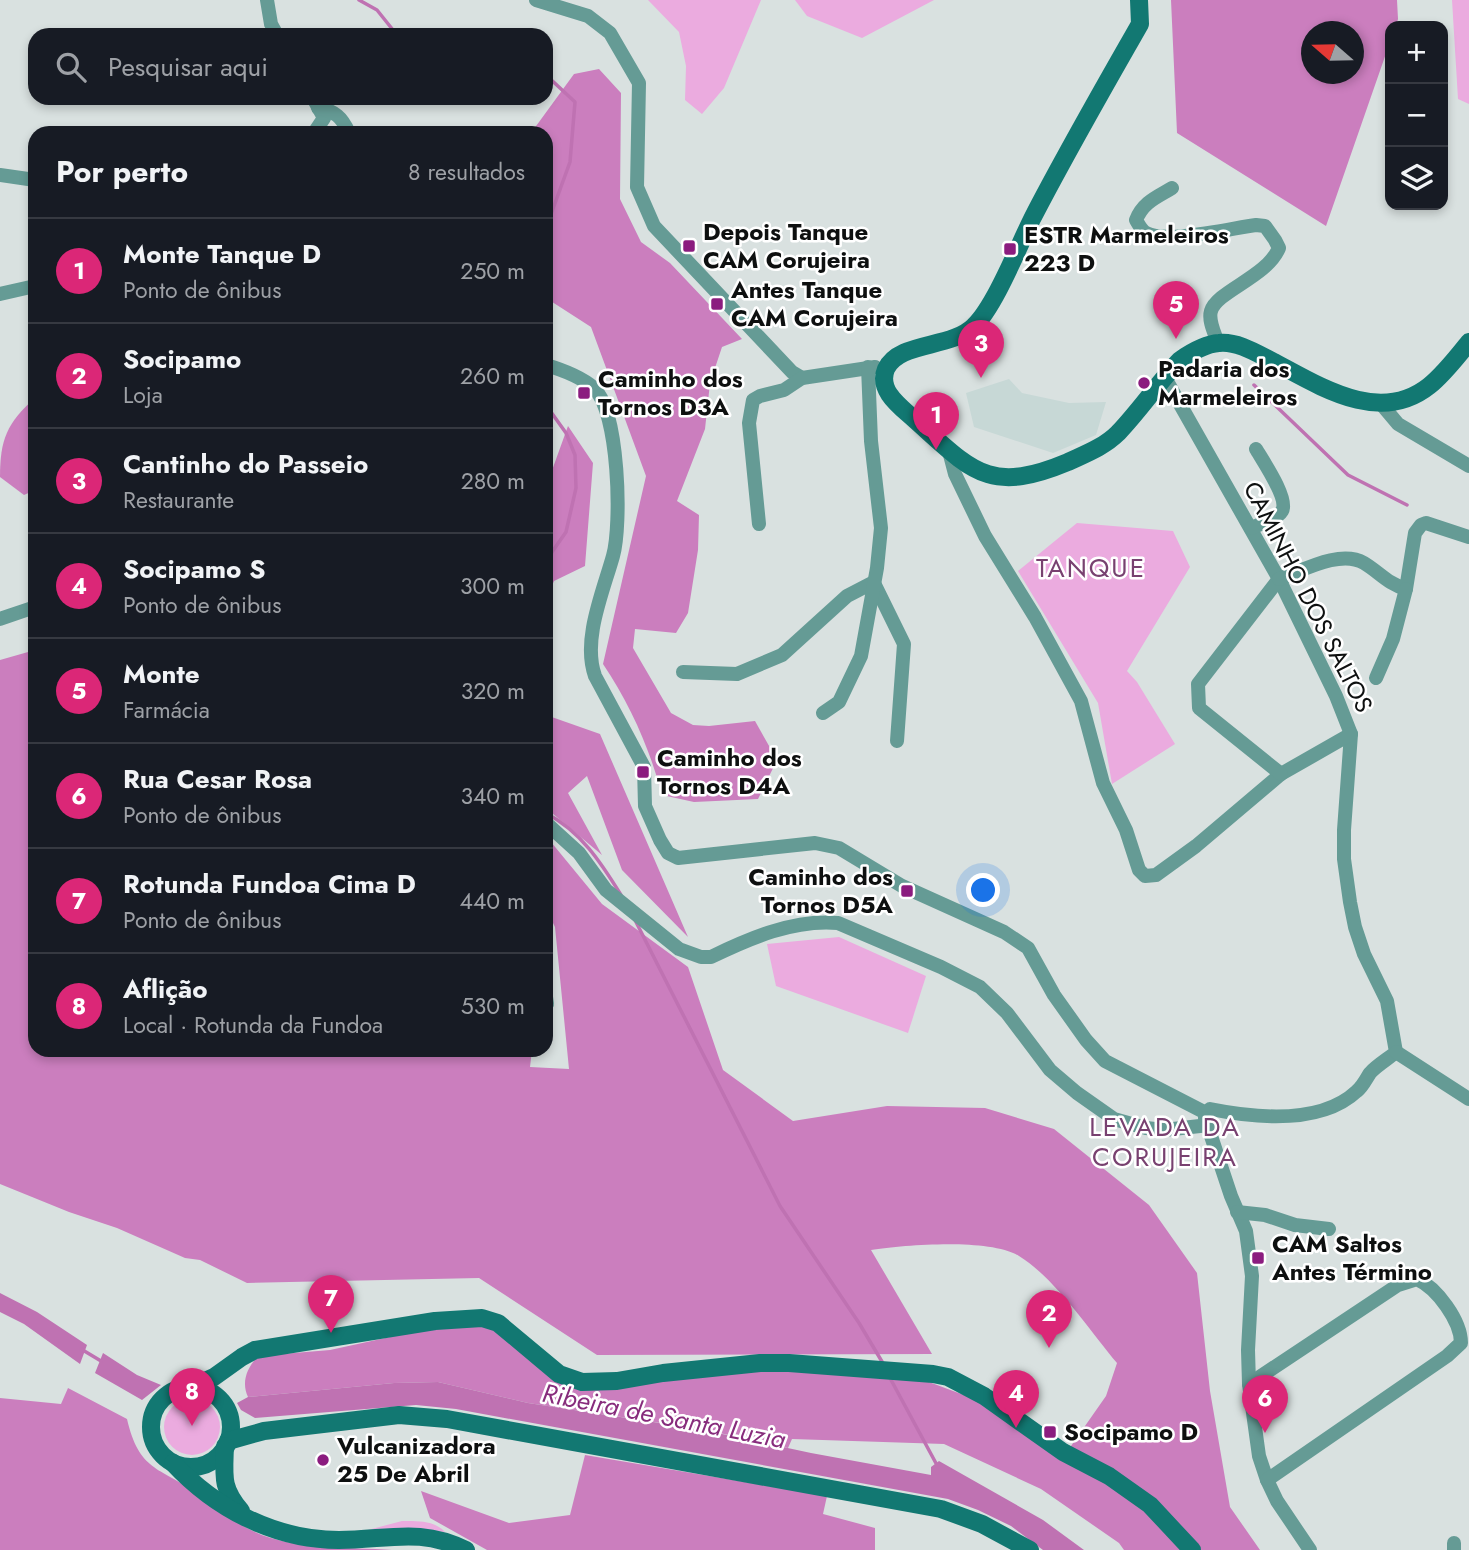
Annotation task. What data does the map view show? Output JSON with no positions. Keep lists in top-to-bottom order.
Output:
{
  "streets": {
    "street": ["CAMINHO DOS SALTOS"]
  },
  "districts": ["TANQUE", "LEVADA DA CORUJEIRA"],
  "water": ["Ribeira de Santa Luzia"],
  "places": {
    "transit": [
      "Depois Tanque CAM Corujeira",
      "ESTR Marmeleiros 223 D",
      "Antes Tanque CAM Corujeira",
      "Caminho dos Tornos D3A",
      "Caminho dos Tornos D4A",
      "Caminho dos Tornos D5A",
      "CAM Saltos Antes Término",
      "Socipamo D"
    ],
    "other": ["Padaria dos Marmeleiros", "Vulcanizadora 25 De Abril"]
  },
  "north": "left",
  "page": {
    "map_buttons": ["+", "−"],
    "search": "Pesquisar aqui",
    "heading": ["Por perto", "8 resultados"],
    "list": [
      {
        "mark": "1",
        "name": "Monte Tanque D",
        "note": "Ponto de ônibus",
        "value": "250 m"
      },
      {
        "mark": "2",
        "name": "Socipamo",
        "note": "Loja",
        "value": "260 m"
      },
      {
        "mark": "3",
        "name": "Cantinho do Passeio",
        "note": "Restaurante",
        "value": "280 m"
      },
      {
        "mark": "4",
        "name": "Socipamo S",
        "note": "Ponto de ônibus",
        "value": "300 m"
      },
      {
        "mark": "5",
        "name": "Monte",
        "note": "Farmácia",
        "value": "320 m"
      },
      {
        "mark": "6",
        "name": "Rua Cesar Rosa",
        "note": "Ponto de ônibus",
        "value": "340 m"
      },
      {
        "mark": "7",
        "name": "Rotunda Fundoa Cima D",
        "note": "Ponto de ônibus",
        "value": "440 m"
      },
      {
        "mark": "8",
        "name": "Aflição",
        "note": "Local · Rotunda da Fundoa",
        "value": "530 m"
      }
    ],
    "pins": [
      "5",
      "3",
      "1",
      "7",
      "2",
      "8",
      "4",
      "6"
    ]
  }
}
